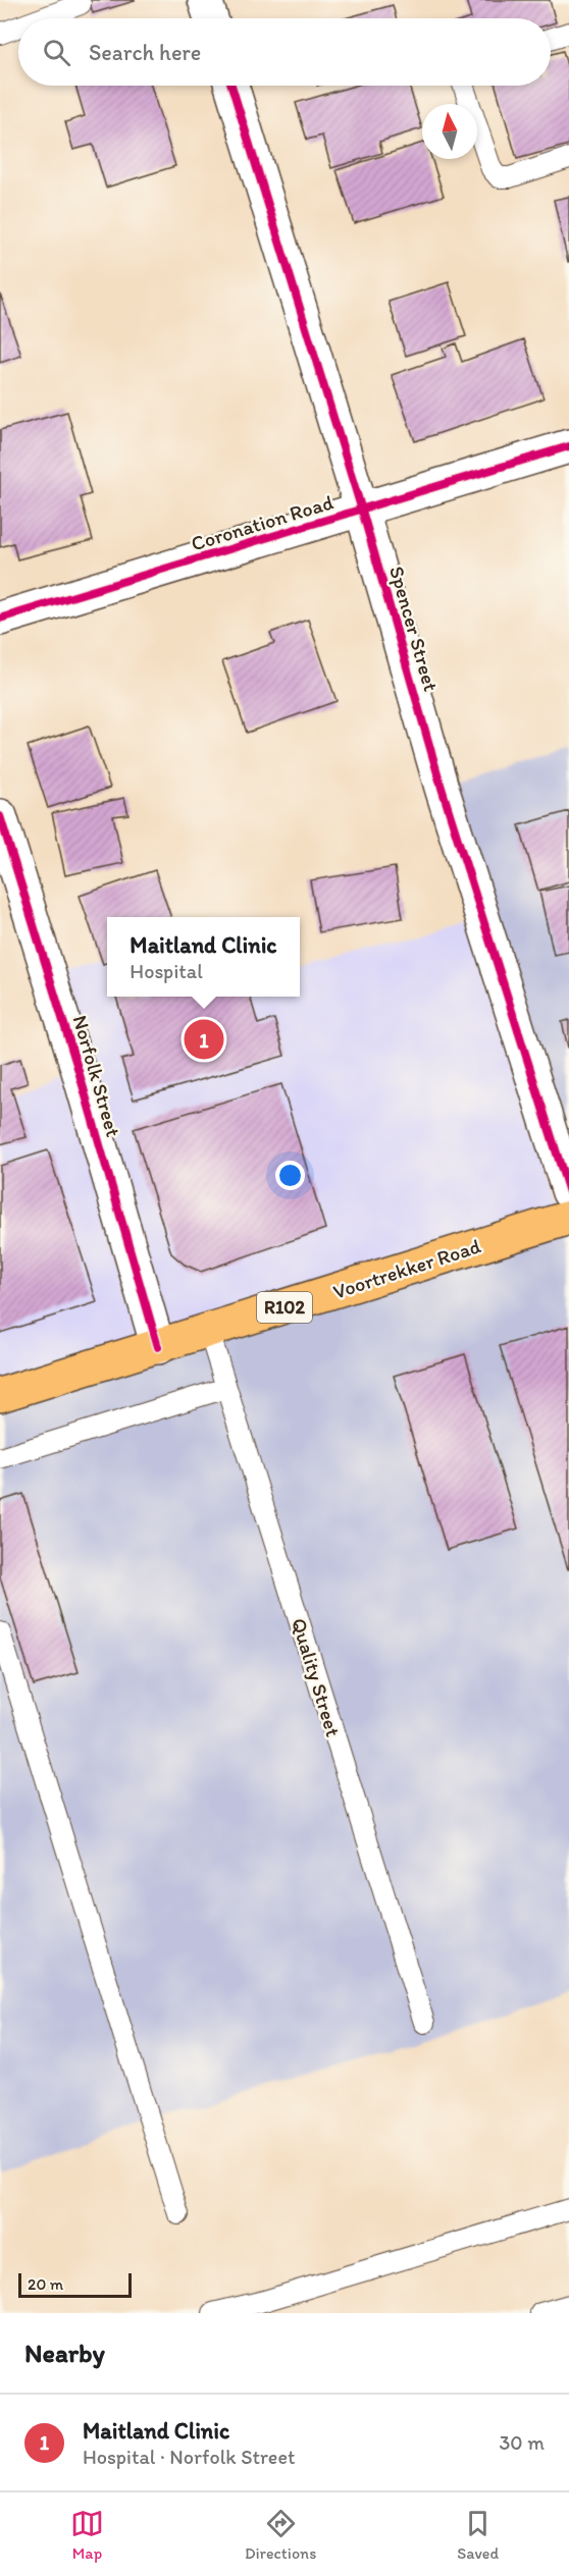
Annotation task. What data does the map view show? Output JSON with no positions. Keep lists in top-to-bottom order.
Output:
{
  "streets": {
    "main road": ["Voortrekker Road", "R102"],
    "street": ["Coronation Road", "Spencer Street", "Norfolk Street"],
    "lane": ["Quality Street"]
  },
  "crossings": [
    ["Coronation Road", "Spencer Street"],
    ["Norfolk Street", "Voortrekker Road"],
    ["Voortrekker Road", "Quality Street"]
  ],
  "scale_bar": "20 m",
  "north": "top",
  "page": {
    "search": "Search here",
    "popup": ["Maitland Clinic", "Hospital"],
    "pins": "1",
    "scale": "20 m",
    "heading": "Nearby",
    "list": [
      {
        "mark": "1",
        "name": "Maitland Clinic",
        "note": "Hospital · Norfolk Street",
        "value": "30 m"
      }
    ],
    "nav": ["Map", "Directions", "Saved"]
  }
}
